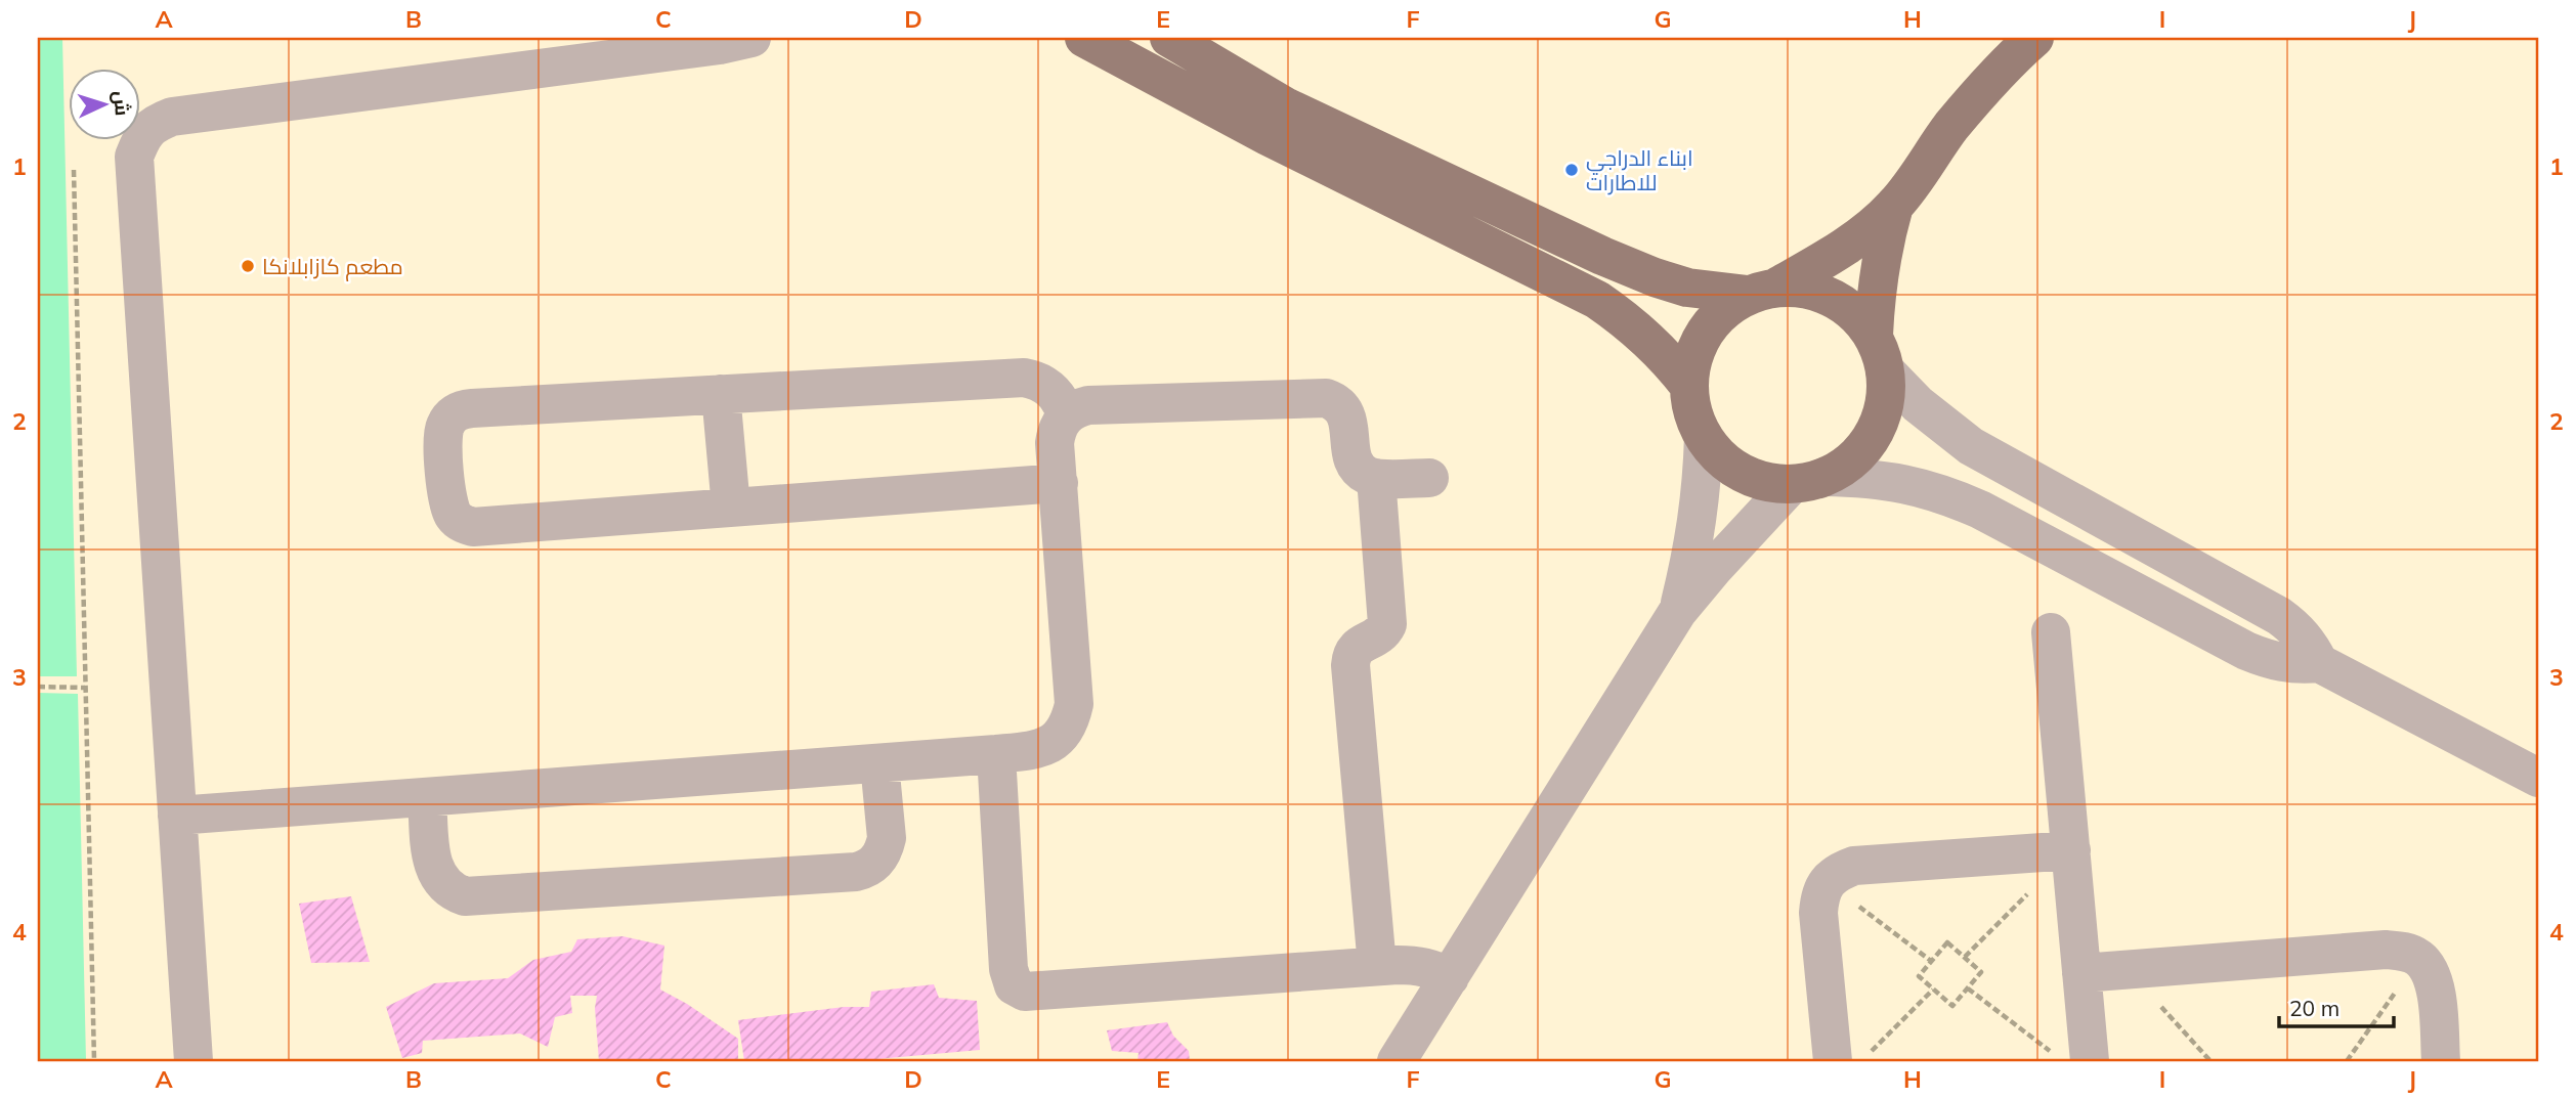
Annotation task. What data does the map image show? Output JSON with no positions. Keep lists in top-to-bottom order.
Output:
{
  "places": ["ابناء الدراجي للاطارات", "مطعم كازابلانكا"],
  "scale_bar": "20 m",
  "north": "right",
  "grid": {
    "columns": [
      "A",
      "B",
      "C",
      "D",
      "E",
      "F",
      "G",
      "H",
      "I",
      "J"
    ],
    "rows": [
      "1",
      "2",
      "3",
      "4"
    ]
  }
}
